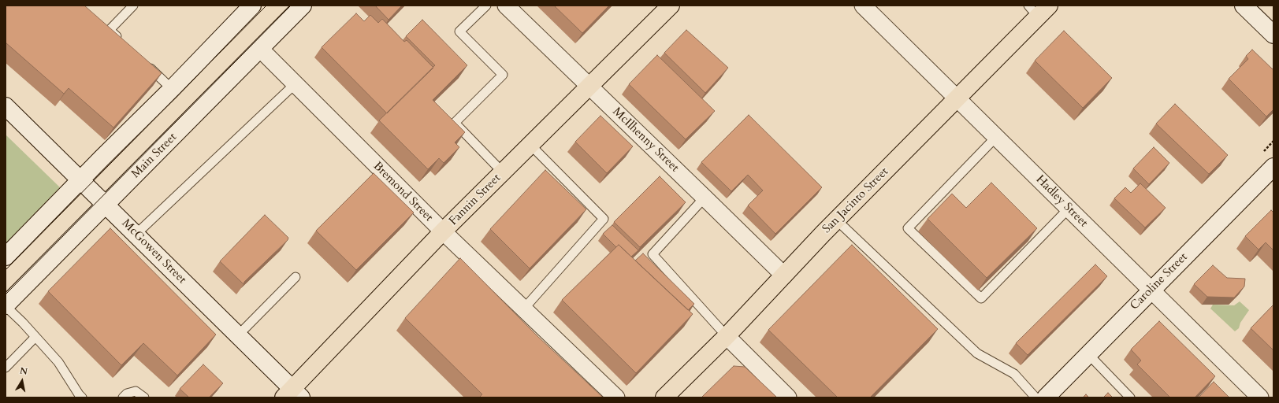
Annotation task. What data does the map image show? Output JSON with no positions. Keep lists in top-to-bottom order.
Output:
{
  "streets": {
    "main road": [
      "Main Street",
      "Fannin Street",
      "San Jacinto Street",
      "McGowen Street",
      "Caroline Street"
    ],
    "street": ["McIlhenny Street", "Bremond Street", "Hadley Street"]
  },
  "crossings": [
    ["McIlhenny Street", "Fannin Street"],
    ["McIlhenny Street", "San Jacinto Street"],
    ["Main Street", "Bremond Street"],
    ["Main Street", "McGowen Street"],
    ["Bremond Street", "Fannin Street"],
    ["Fannin Street", "McGowen Street"],
    ["San Jacinto Street", "Hadley Street"],
    ["Hadley Street", "Caroline Street"]
  ],
  "north": "top"
}
